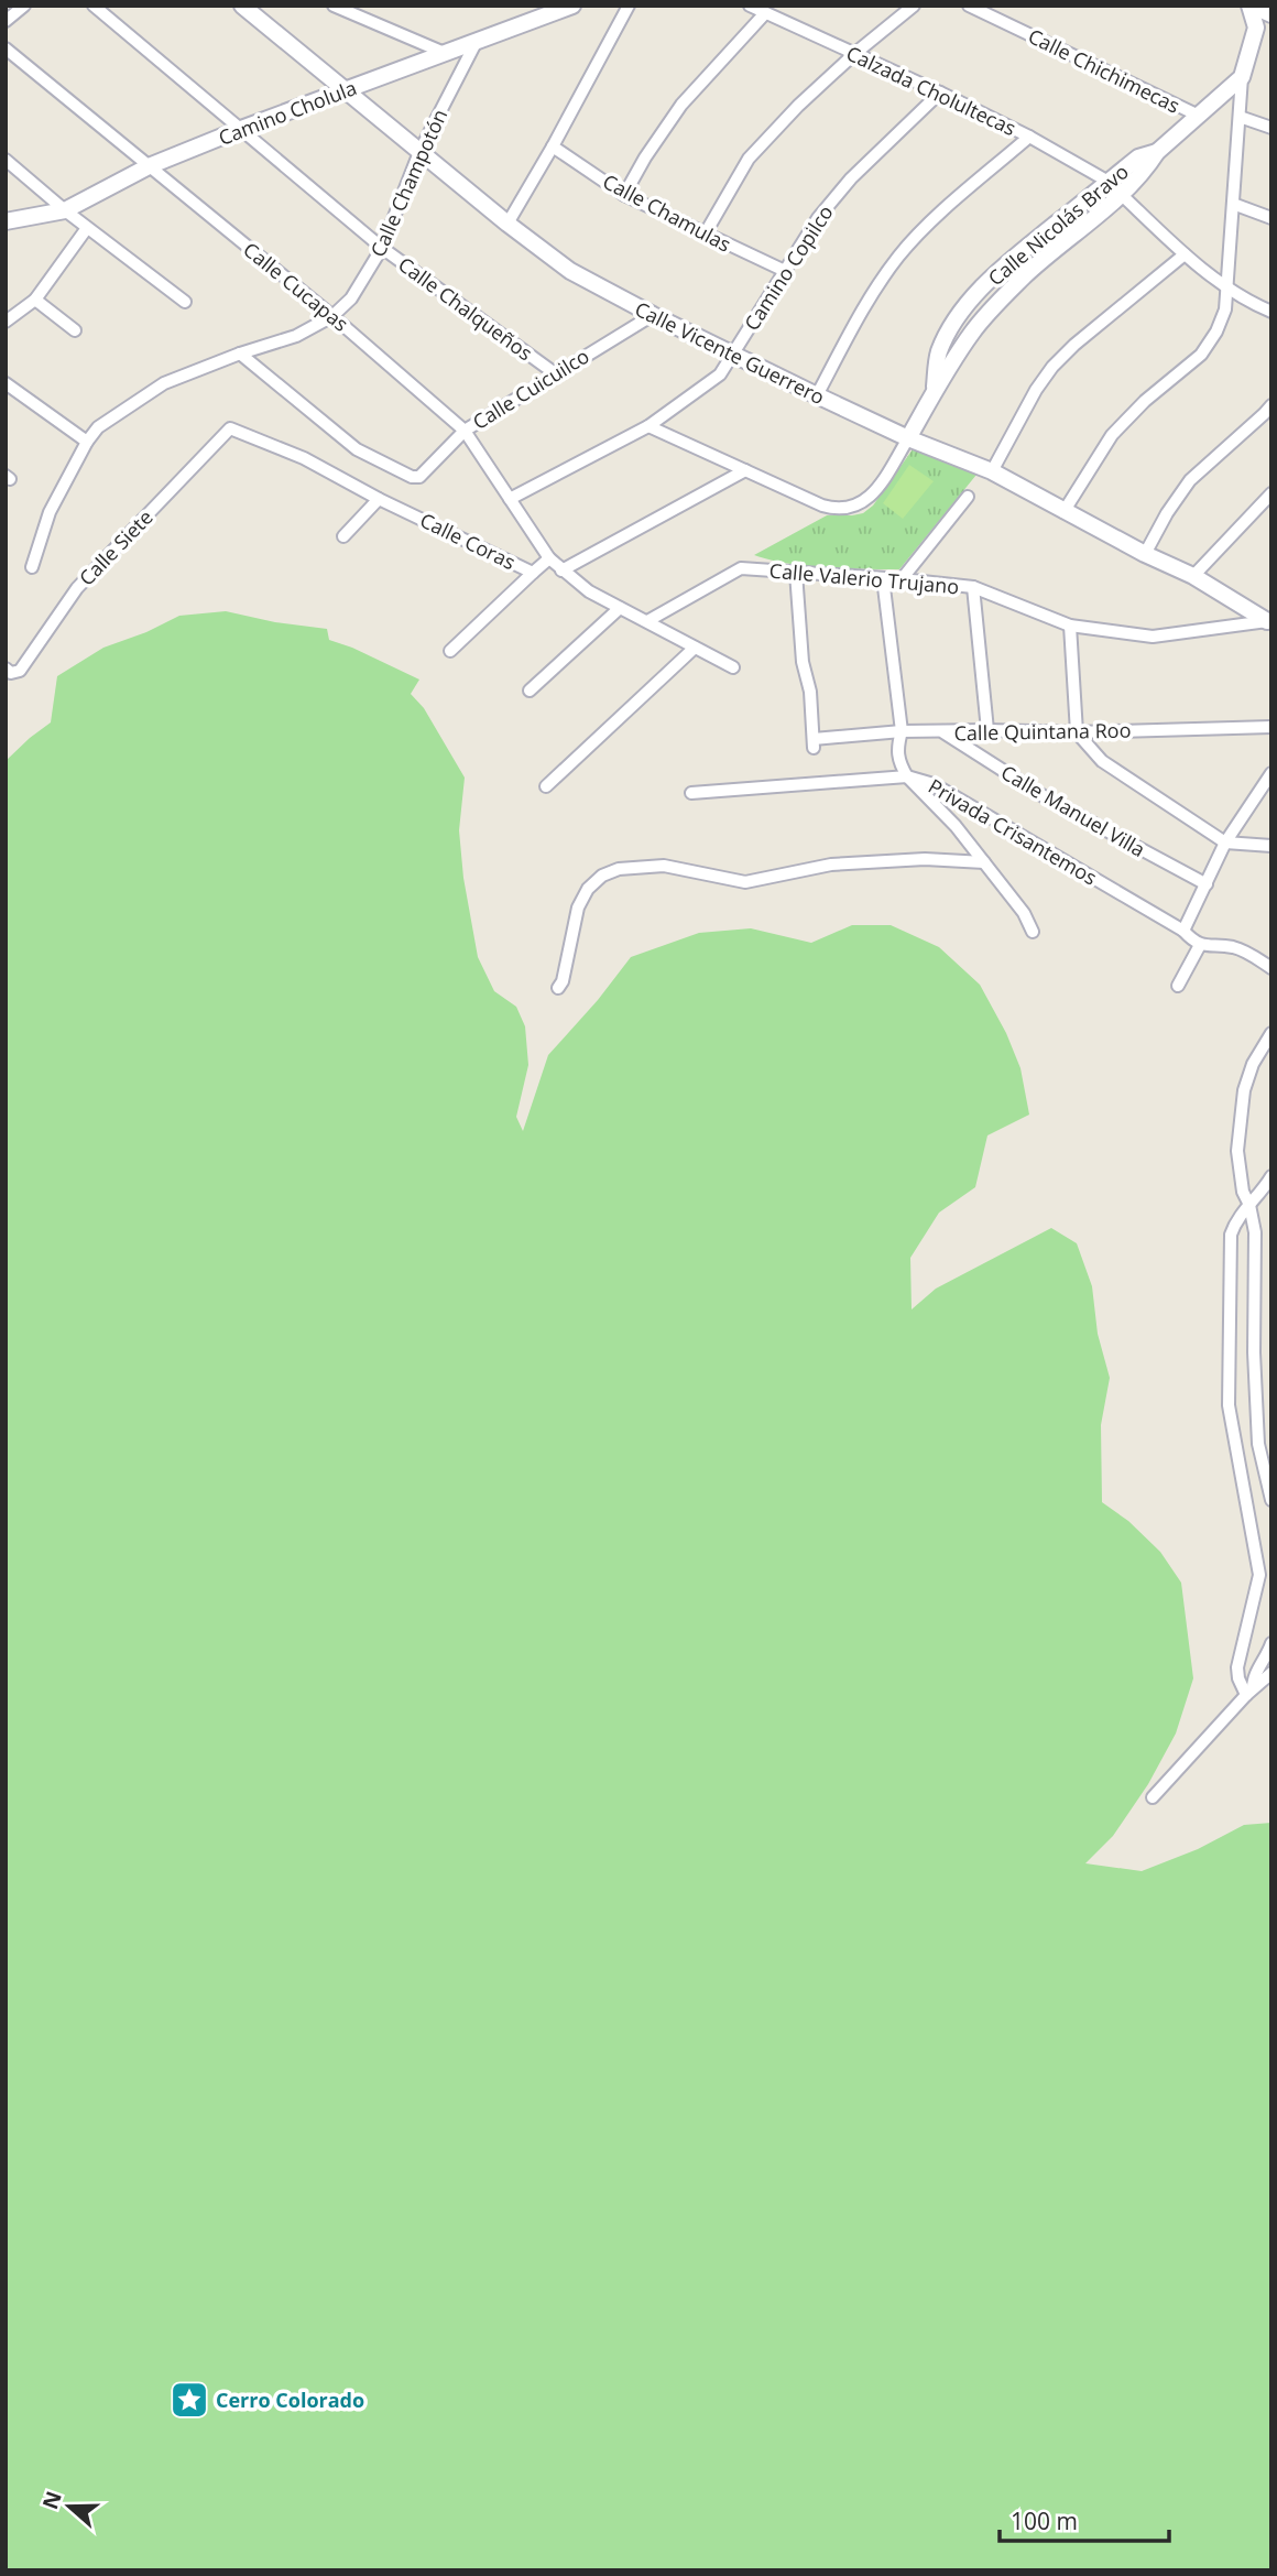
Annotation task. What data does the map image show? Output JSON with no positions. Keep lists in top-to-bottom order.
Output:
{
  "streets": {
    "main road": ["Camino Cholula", "Calle Nicolás Bravo", "Calle Vicente Guerrero"],
    "street": [
      "Calle Chichimecas",
      "Calzada Cholultecas",
      "Calle Champotón",
      "Calle Chamulas",
      "Camino Copilco",
      "Calle Cucapas",
      "Calle Chalqueños",
      "Calle Cuicuilco",
      "Calle Coras",
      "Calle Siete",
      "Calle Valerio Trujano",
      "Calle Quintana Roo",
      "Calle Manuel Villa",
      "Privada Crisantemos"
    ]
  },
  "crossings": [
    ["Calle Chichimecas", "Calle Nicolás Bravo"],
    ["Calzada Cholultecas", "Calle Nicolás Bravo"],
    ["Calzada Cholultecas", "Camino Copilco"],
    ["Camino Cholula", "Calle Champotón"],
    ["Camino Cholula", "Calle Cucapas"],
    ["Camino Cholula", "Calle Chalqueños"],
    ["Camino Cholula", "Calle Vicente Guerrero"],
    ["Calle Champotón", "Calle Cucapas"],
    ["Calle Champotón", "Calle Chalqueños"],
    ["Calle Champotón", "Calle Vicente Guerrero"],
    ["Calle Champotón", "Calle Cuicuilco"],
    ["Calle Chamulas", "Camino Copilco"],
    ["Calle Nicolás Bravo", "Calle Vicente Guerrero"],
    ["Camino Copilco", "Calle Cucapas"],
    ["Camino Copilco", "Calle Vicente Guerrero"],
    ["Calle Cucapas", "Calle Cuicuilco"],
    ["Calle Cucapas", "Calle Coras"],
    ["Calle Chalqueños", "Calle Cuicuilco"],
    ["Calle Vicente Guerrero", "Calle Cuicuilco"],
    ["Calle Vicente Guerrero", "Calle Valerio Trujano"],
    ["Calle Coras", "Calle Siete"],
    ["Calle Valerio Trujano", "Calle Quintana Roo"],
    ["Calle Quintana Roo", "Calle Manuel Villa"]
  ],
  "places": {
    "place": ["Cerro Colorado"]
  },
  "scale_bar": "100 m",
  "north": "left"
}
